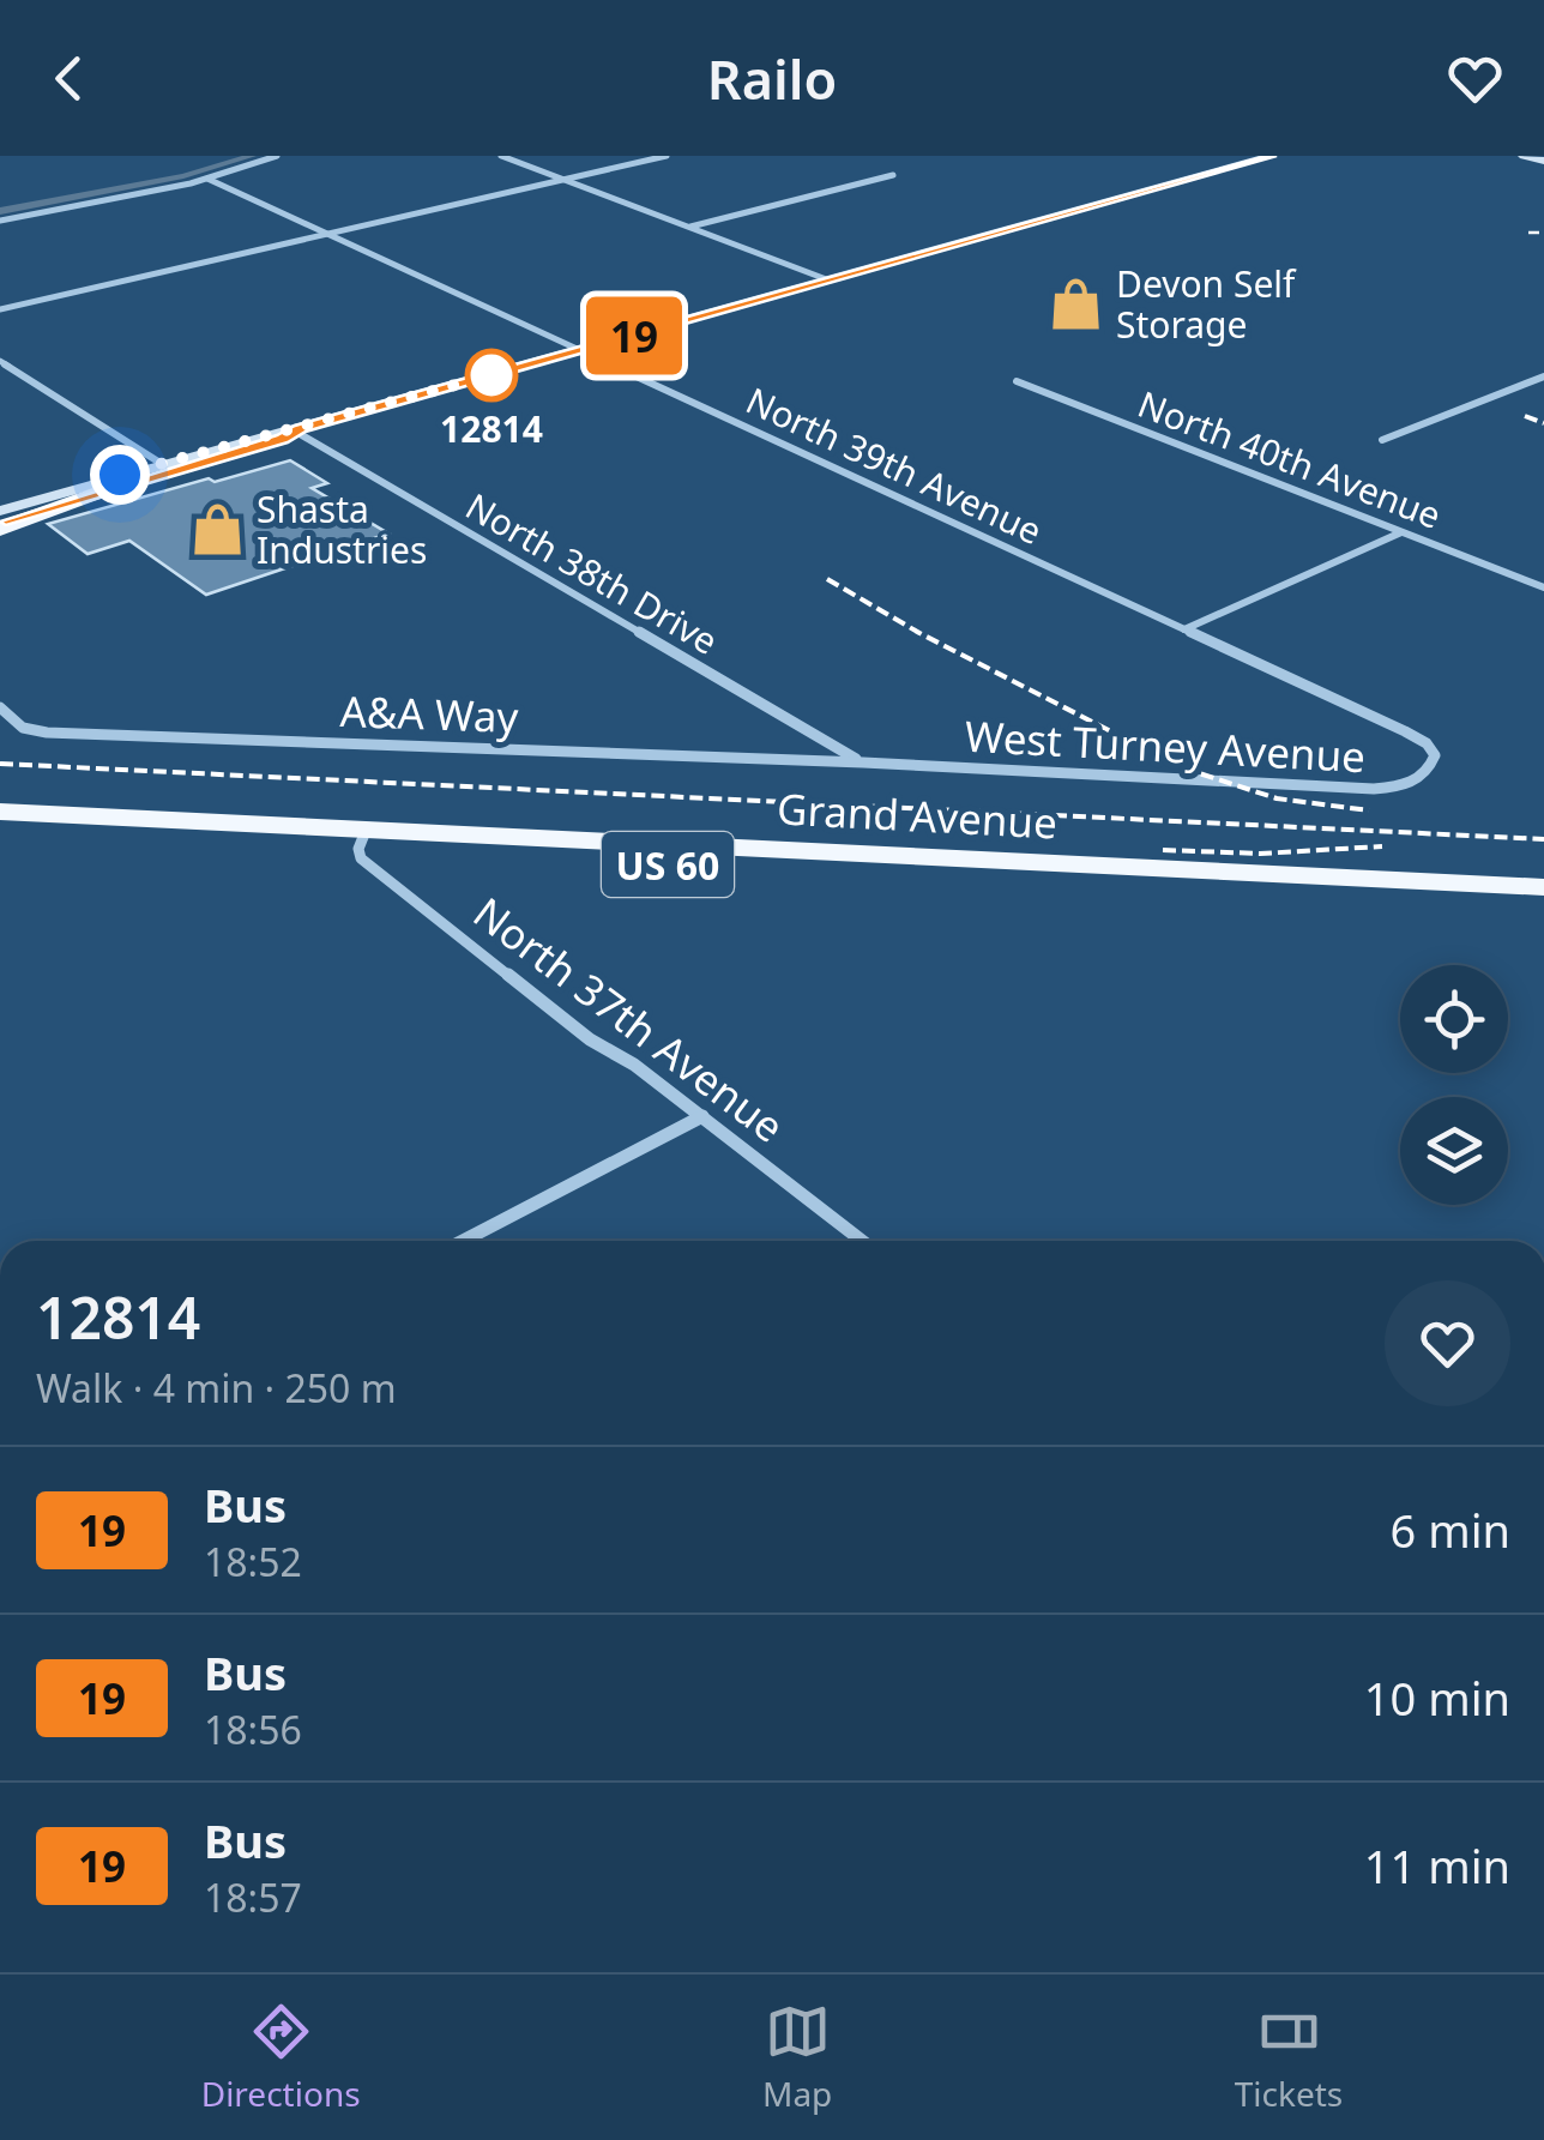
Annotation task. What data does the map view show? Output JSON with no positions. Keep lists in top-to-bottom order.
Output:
{
  "streets": {
    "highway": ["Grand Avenue", "US 60"],
    "street": [
      "North 40th Avenue",
      "North 39th Avenue",
      "North 38th Drive",
      "A&A Way",
      "West Turney Avenue",
      "North 37th Avenue"
    ]
  },
  "crossings": [
    ["North 39th Avenue", "West Turney Avenue"],
    ["North 38th Drive", "A&A Way"],
    ["North 38th Drive", "West Turney Avenue"],
    ["A&A Way", "West Turney Avenue"],
    ["Grand Avenue", "North 37th Avenue"]
  ],
  "places": {
    "shop": ["Devon Self Storage", "Shasta Industries"],
    "other": ["12814"]
  },
  "lines": ["bus line 19"],
  "page": {
    "header": "Railo",
    "on_map": "19",
    "heading": ["12814", "Walk · 4 min · 250 m"],
    "list": [
      {
        "mark": "19",
        "name": "Bus",
        "note": "18:52",
        "value": "6 min"
      },
      {
        "mark": "19",
        "name": "Bus",
        "note": "18:56",
        "value": "10 min"
      },
      {
        "mark": "19",
        "name": "Bus",
        "note": "18:57",
        "value": "11 min"
      }
    ],
    "tabs": ["Directions", "Map", "Tickets"]
  }
}
